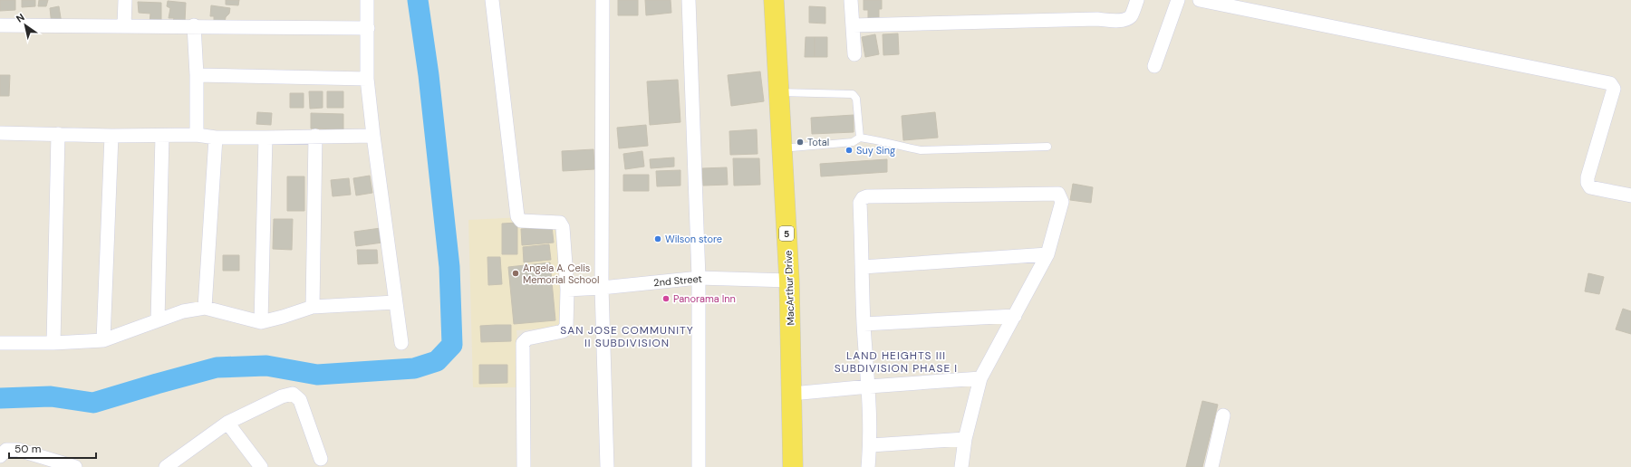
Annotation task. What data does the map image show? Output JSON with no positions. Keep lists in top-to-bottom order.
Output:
{
  "streets": {
    "main road": ["5", "MacArthur Drive"],
    "street": ["2nd Street"]
  },
  "crossings": [
    ["2nd Street", "MacArthur Drive"]
  ],
  "districts": ["SAN JOSE COMMUNITY II SUBDIVISION", "LAND HEIGHTS III SUBDIVISION PHASE I"],
  "places": [
    "Total",
    "Suy Sing",
    "Wilson store",
    "Angela A. Celis Memorial School",
    "Panorama Inn"
  ],
  "scale_bar": "50 m",
  "north": "top left"
}
